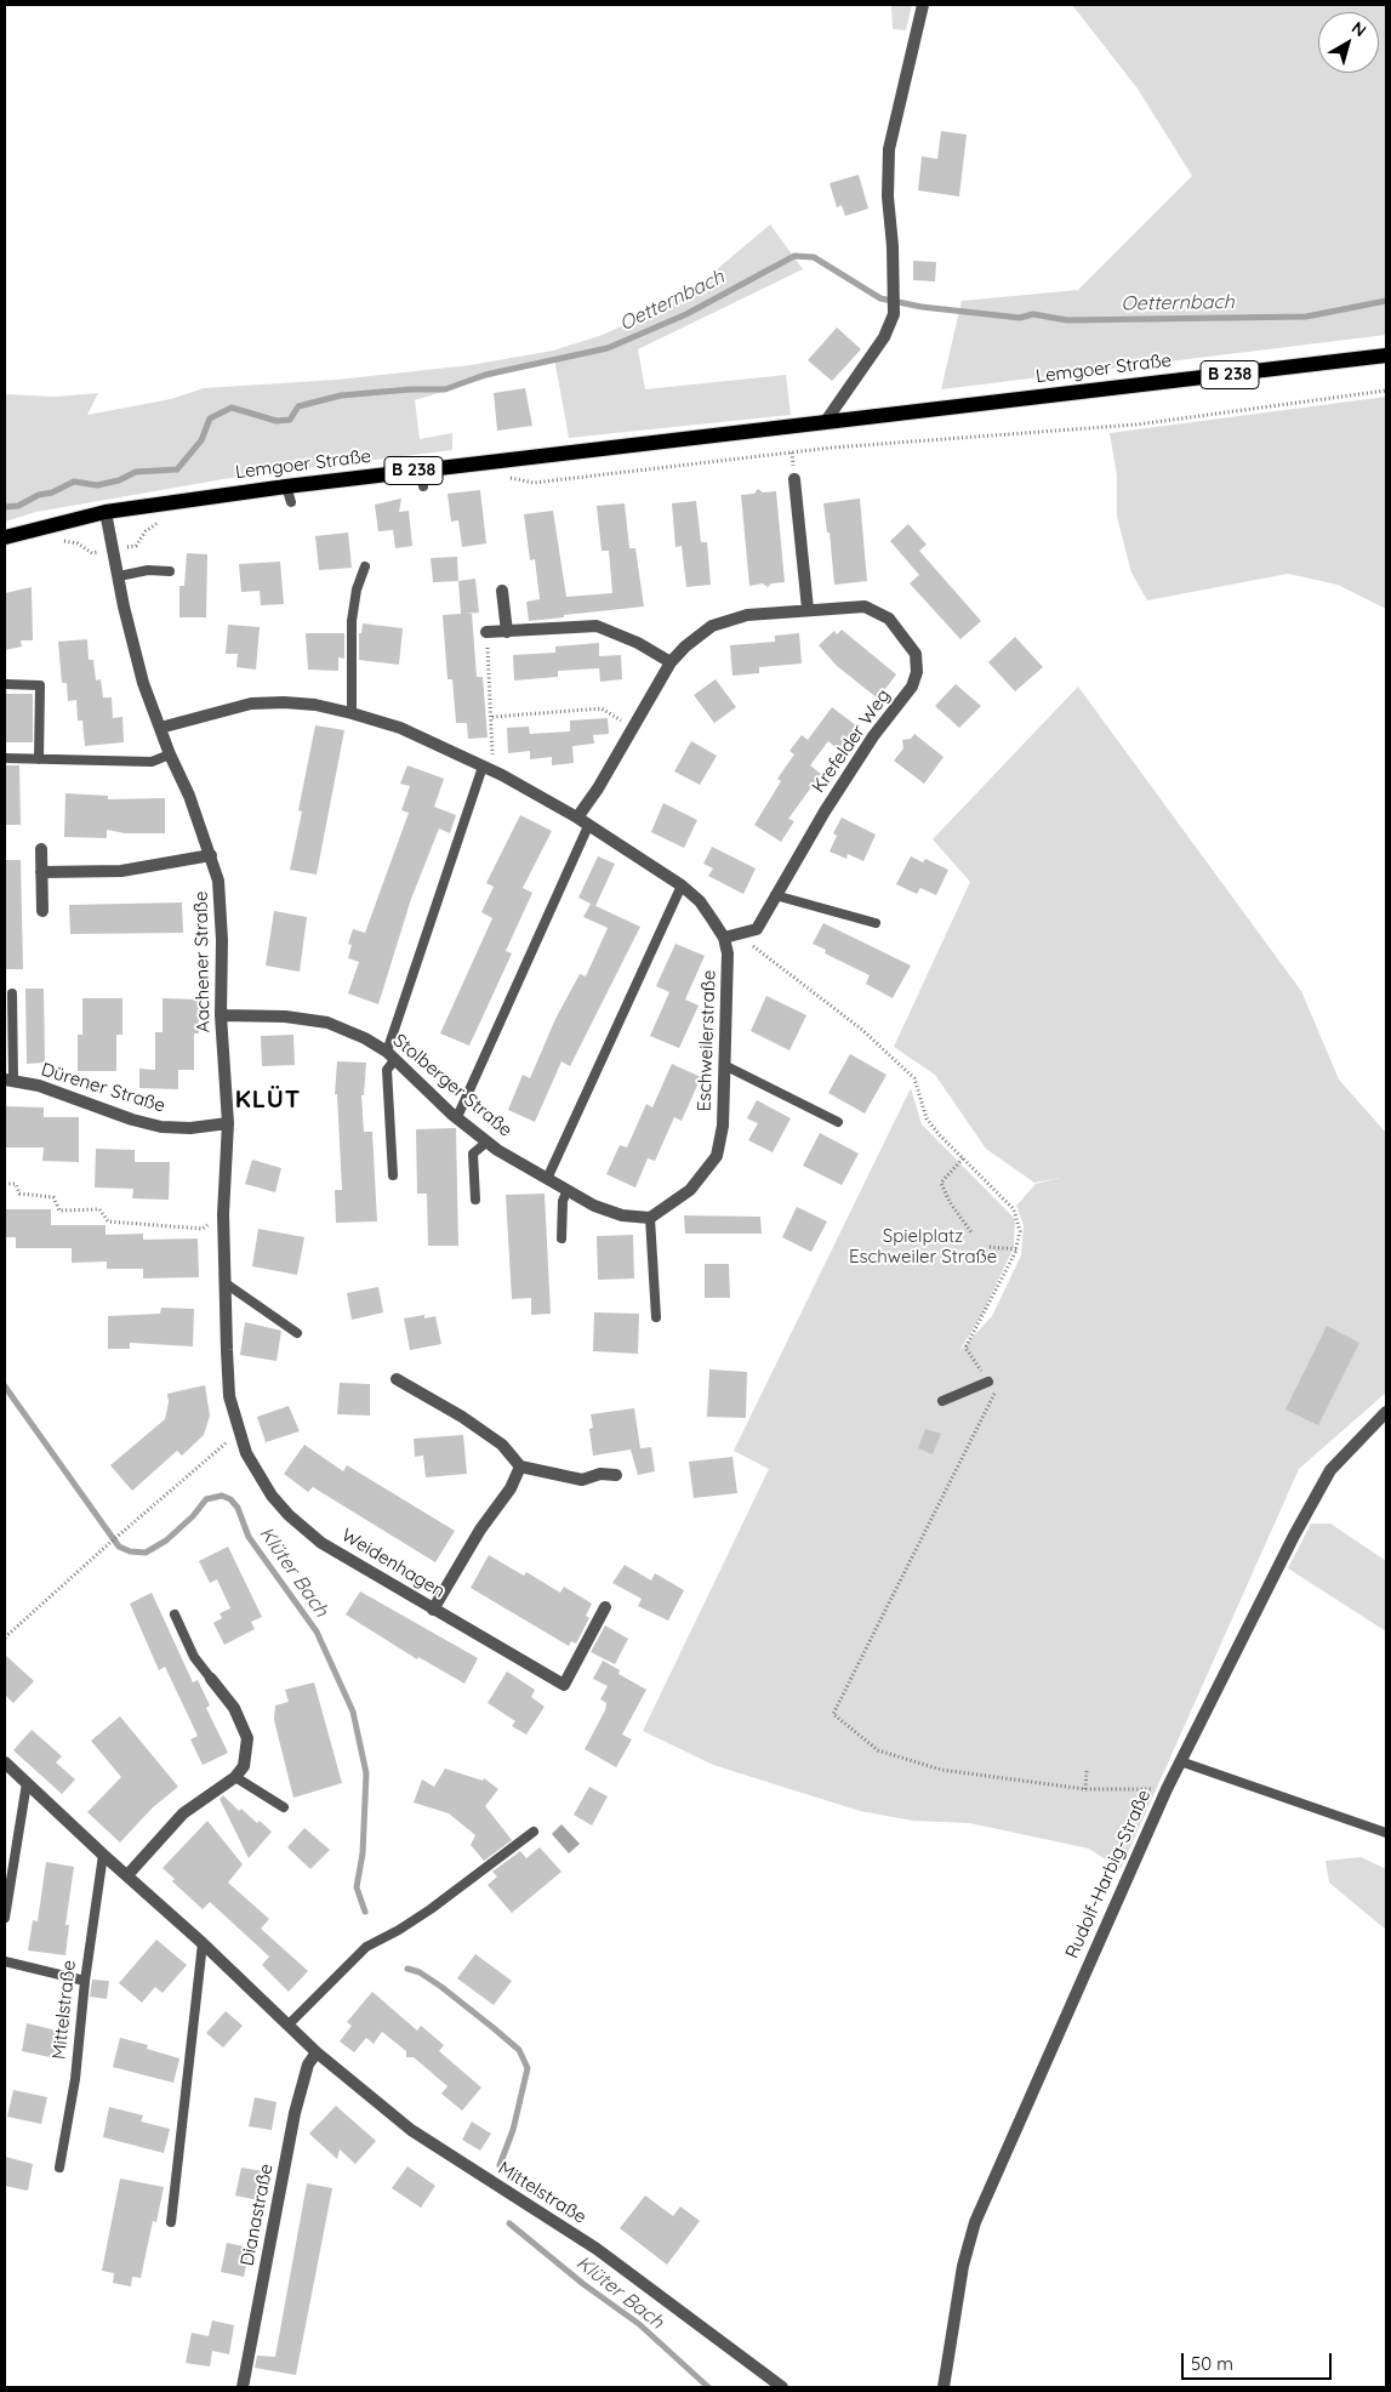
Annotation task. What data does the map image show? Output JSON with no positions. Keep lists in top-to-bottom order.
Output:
{
  "streets": {
    "main road": ["Lemgoer Straße", "B 238"],
    "street": [
      "Krefelder Weg",
      "Aachener Straße",
      "Eschweilerstraße",
      "Stolberger Straße",
      "Dürener Straße",
      "Weidenhagen",
      "Rudolf-Harbig-Straße",
      "Mittelstraße",
      "Dianastraße"
    ]
  },
  "crossings": [
    ["Lemgoer Straße", "Aachener Straße"],
    ["Krefelder Weg", "Eschweilerstraße"],
    ["Aachener Straße", "Eschweilerstraße"],
    ["Aachener Straße", "Stolberger Straße"],
    ["Aachener Straße", "Dürener Straße"],
    ["Aachener Straße", "Weidenhagen"],
    ["Eschweilerstraße", "Stolberger Straße"],
    ["Mittelstraße", "Dianastraße"]
  ],
  "districts": ["KLÜT"],
  "water": ["Oetternbach", "Klüter Bach"],
  "parks": ["Spielplatz Eschweiler Straße"],
  "scale_bar": "50 m",
  "north": "top right"
}
